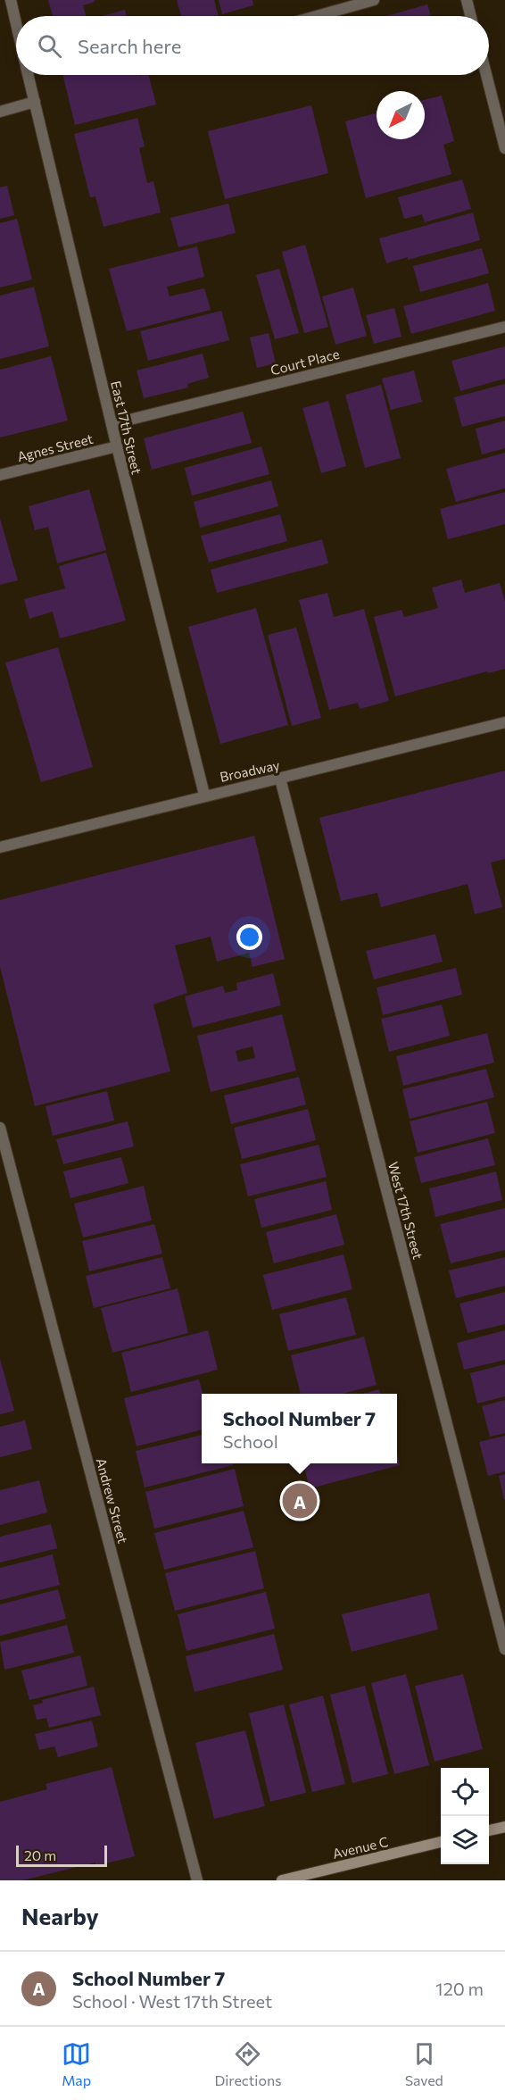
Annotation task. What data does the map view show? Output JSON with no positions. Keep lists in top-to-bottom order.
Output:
{
  "streets": {
    "main road": ["Avenue C"],
    "street": [
      "Court Place",
      "East 17th Street",
      "Agnes Street",
      "Broadway",
      "West 17th Street",
      "Andrew Street"
    ]
  },
  "crossings": [
    ["Court Place", "East 17th Street"],
    ["East 17th Street", "Agnes Street"],
    ["East 17th Street", "Broadway"],
    ["Broadway", "West 17th Street"]
  ],
  "scale_bar": "20 m",
  "north": "bottom left",
  "page": {
    "search": "Search here",
    "popup": ["School Number 7", "School"],
    "pins": "A",
    "scale": "20 m",
    "heading": "Nearby",
    "list": [
      {
        "mark": "A",
        "name": "School Number 7",
        "note": "School · West 17th Street",
        "value": "120 m"
      }
    ],
    "nav": ["Map", "Directions", "Saved"]
  }
}
